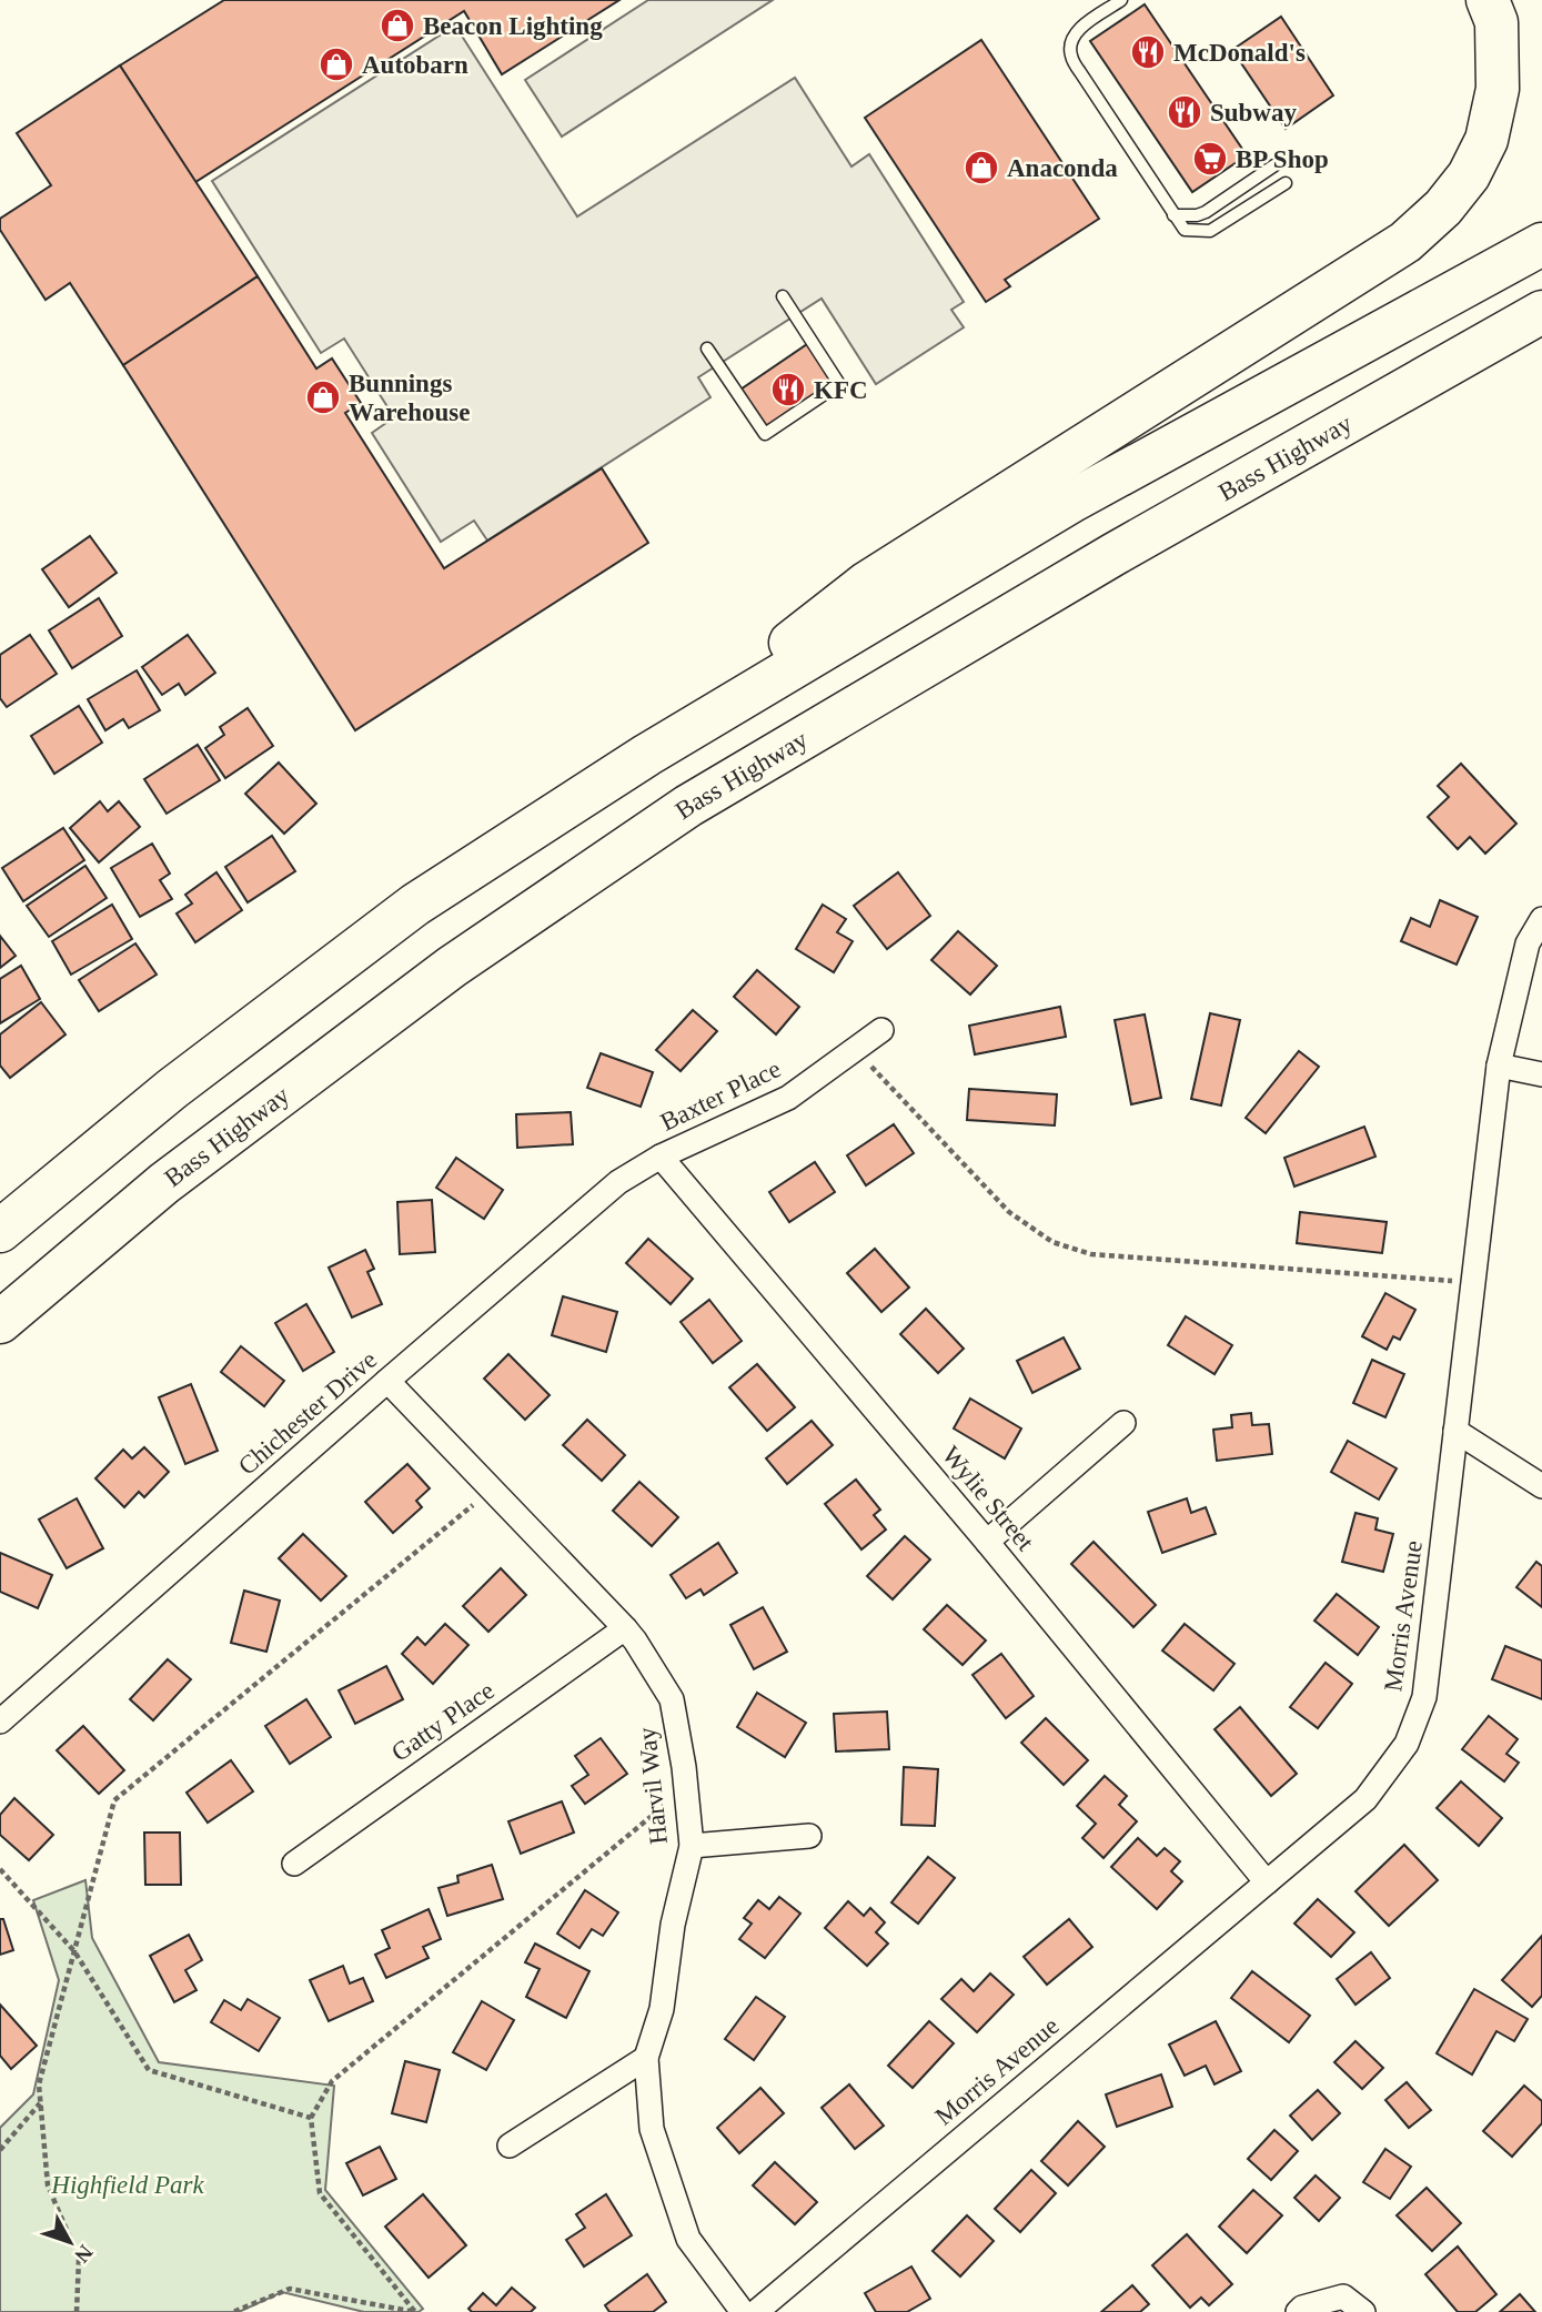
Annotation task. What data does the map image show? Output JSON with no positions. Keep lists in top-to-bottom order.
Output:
{
  "streets": {
    "highway": ["Bass Highway"],
    "street": [
      "Baxter Place",
      "Chichester Drive",
      "Wylie Street",
      "Morris Avenue",
      "Gatty Place",
      "Harvil Way"
    ]
  },
  "crossings": [
    ["Baxter Place", "Chichester Drive"],
    ["Baxter Place", "Wylie Street"],
    ["Chichester Drive", "Wylie Street"],
    ["Chichester Drive", "Harvil Way"],
    ["Wylie Street", "Morris Avenue"],
    ["Gatty Place", "Harvil Way"]
  ],
  "parks": ["Highfield Park"],
  "places": {
    "shop": [
      "Beacon Lighting",
      "Autobarn",
      "Anaconda",
      "Bunnings Warehouse"
    ],
    "restaurant": ["McDonald's", "Subway", "KFC"],
    "supermarket": ["BP Shop"]
  },
  "north": "bottom right"
}
